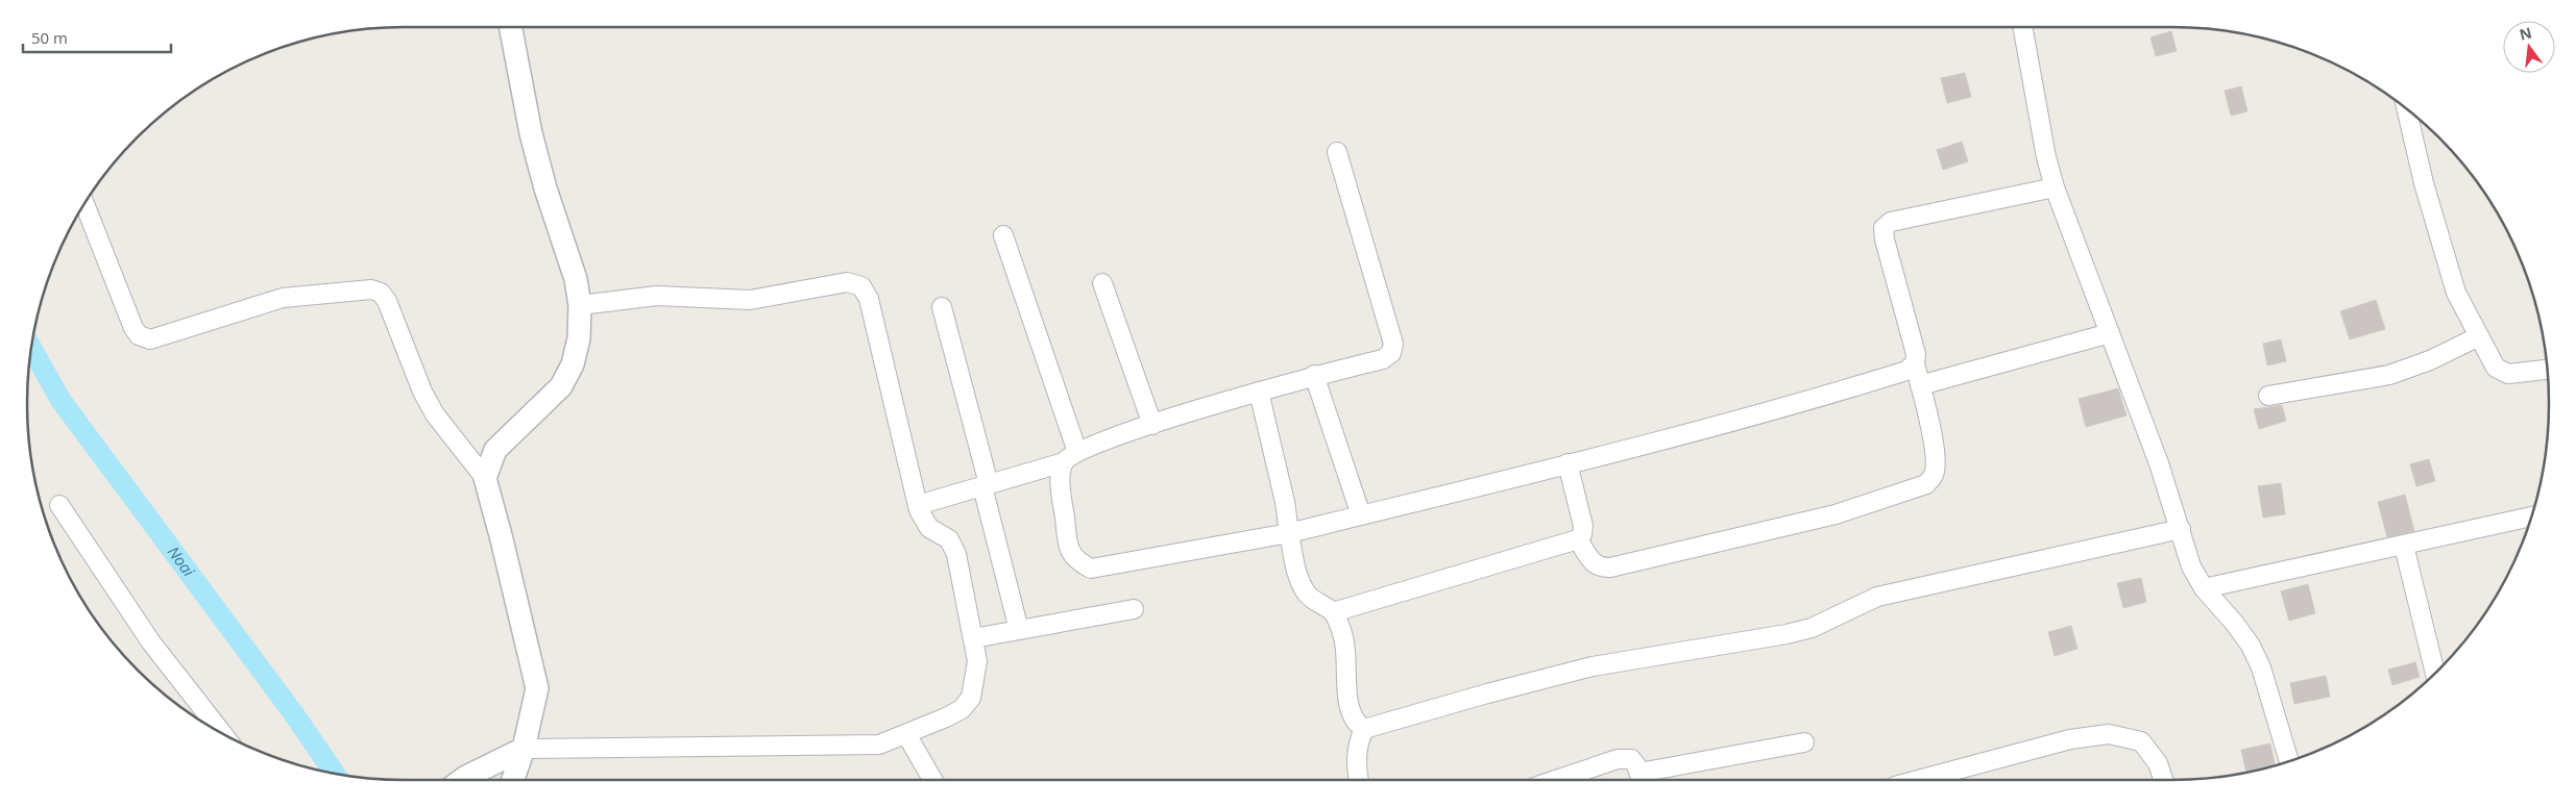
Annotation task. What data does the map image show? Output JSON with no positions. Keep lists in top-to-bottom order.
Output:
{
  "water": ["Noai"],
  "scale_bar": "50 m",
  "north": "top"
}
